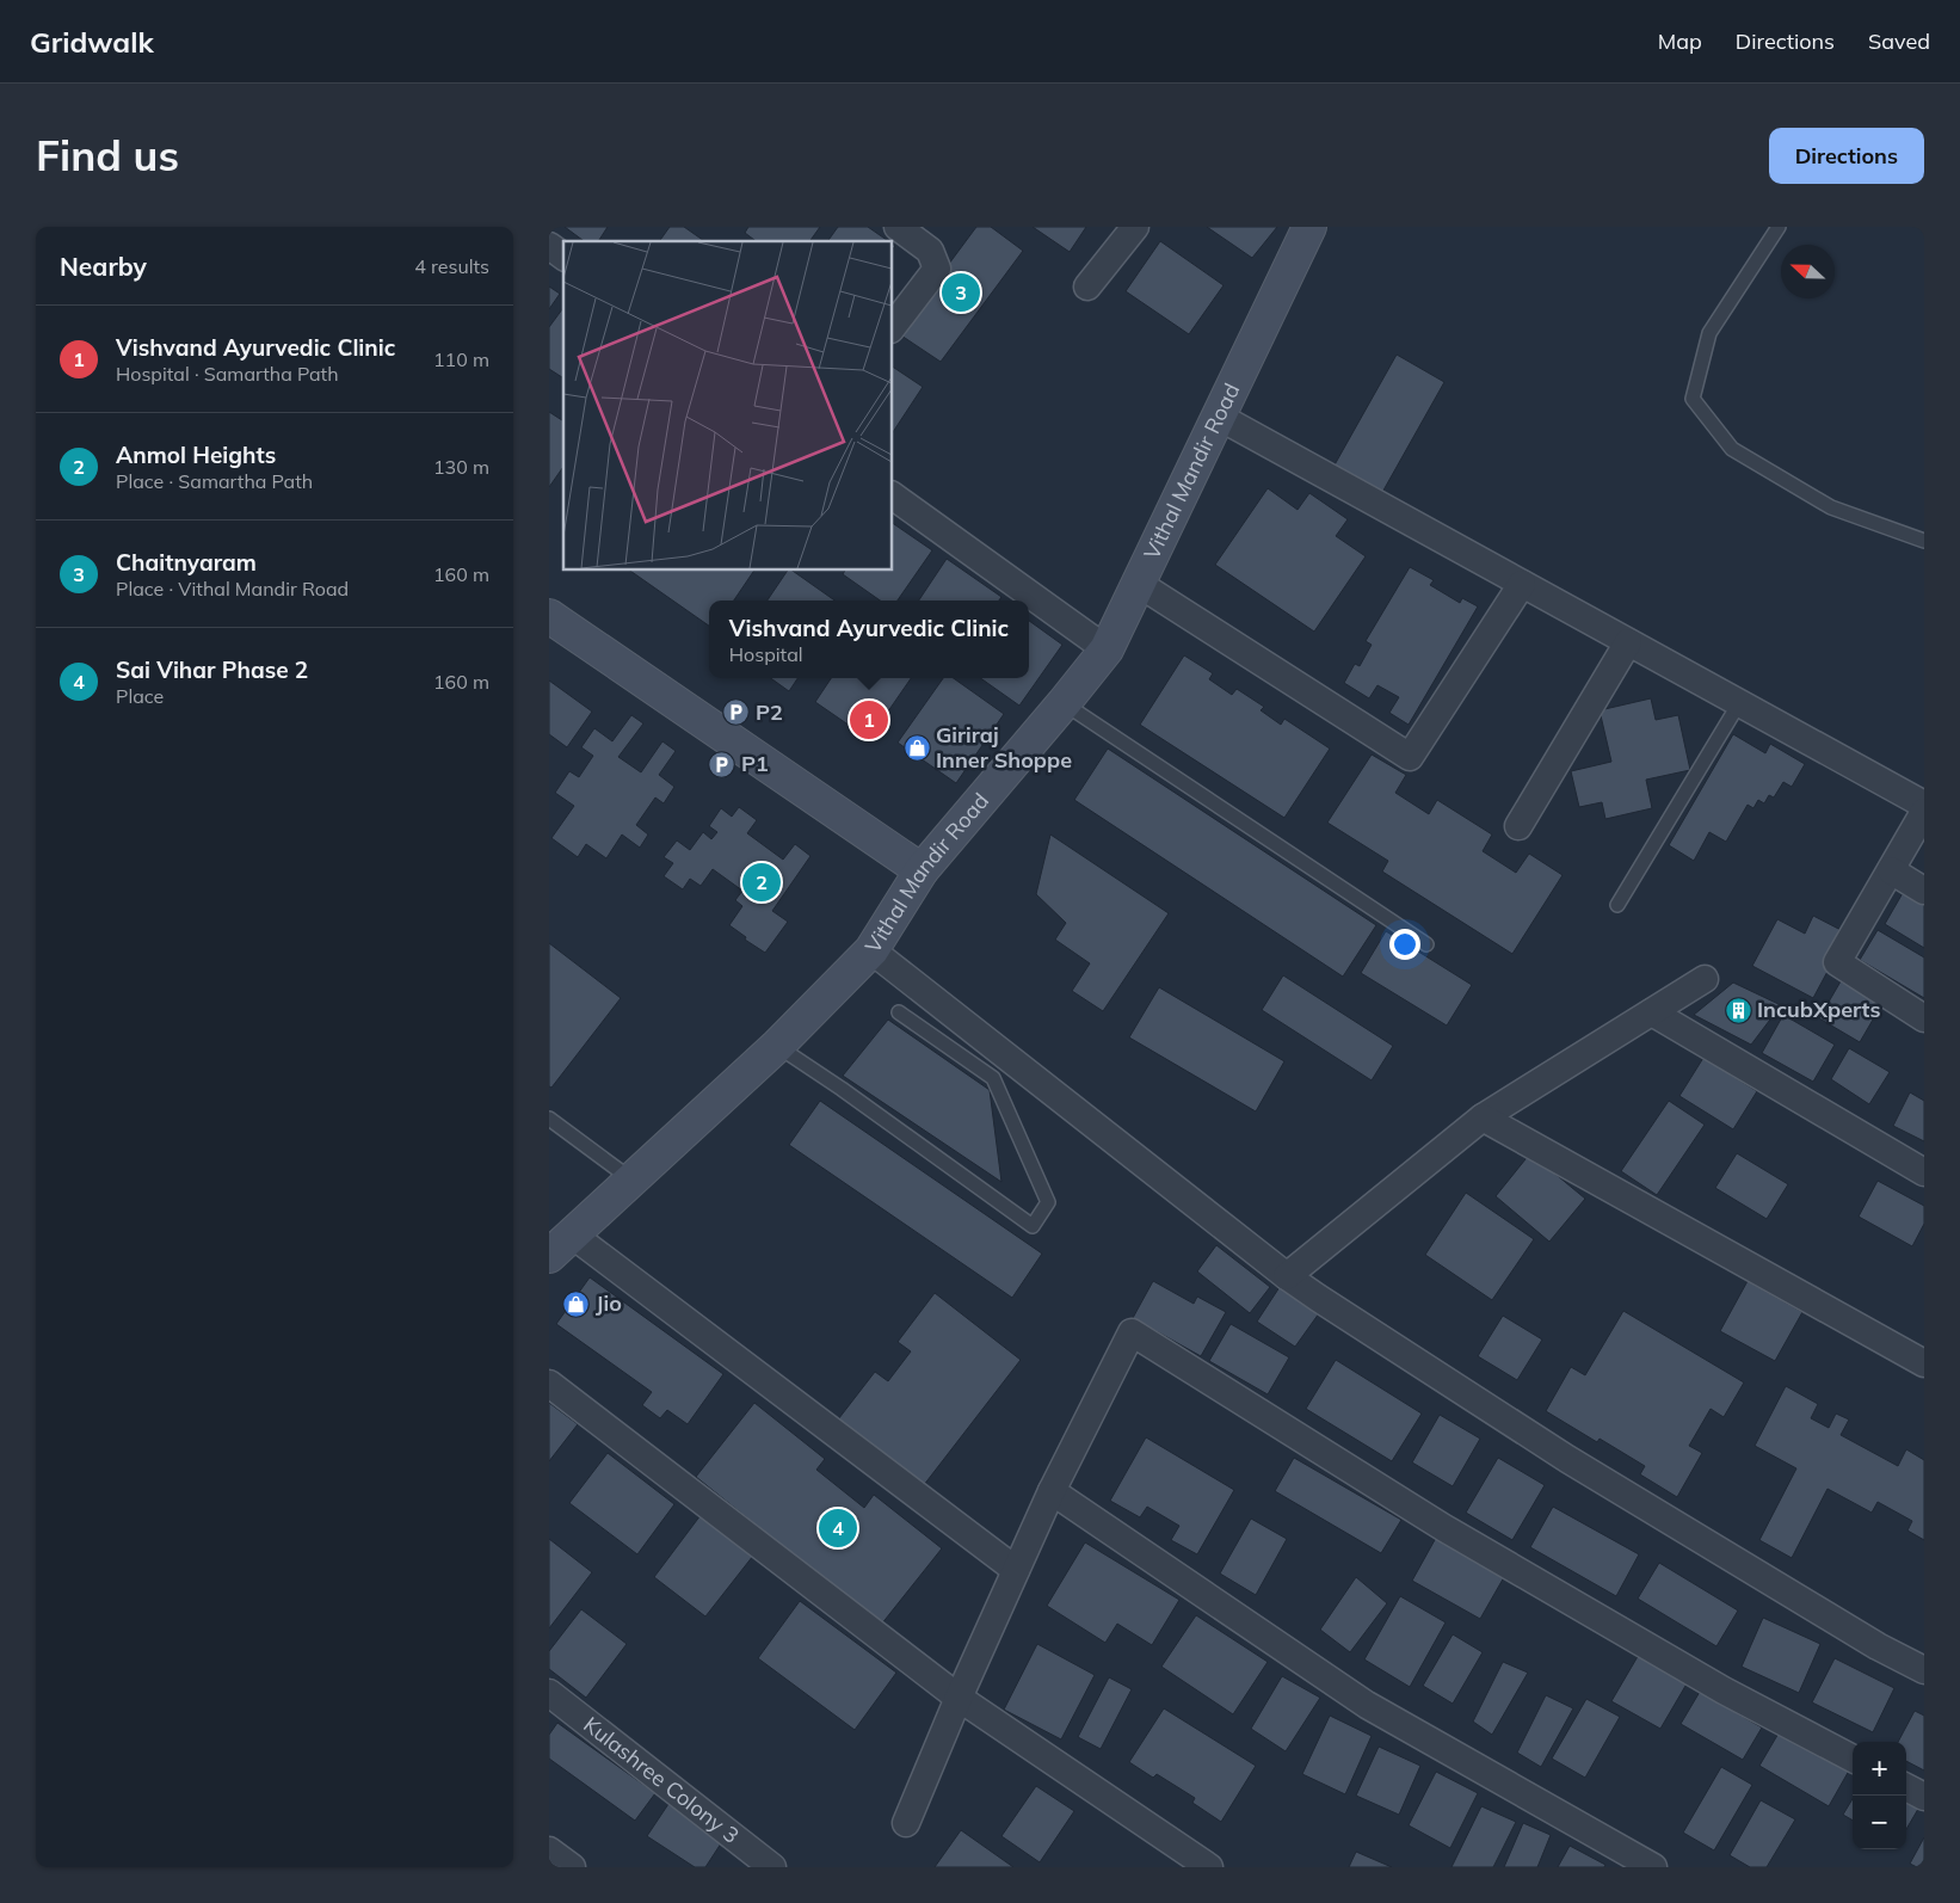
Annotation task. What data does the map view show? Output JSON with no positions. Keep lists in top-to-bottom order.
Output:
{
  "streets": {
    "street": ["Vithal Mandir Road", "Kulashree Colony 3"]
  },
  "places": {
    "parking": ["P2", "P1"],
    "shop": ["Giriraj Inner Shoppe", "Jio"],
    "building": ["IncubXperts"]
  },
  "north": "left",
  "page": {
    "header": "Gridwalk",
    "nav": ["Map", "Directions", "Saved"],
    "buttons": "Directions",
    "title": "Find us",
    "heading": ["Nearby", "4 results"],
    "pins": [
      "3",
      "1",
      "2",
      "4"
    ],
    "list": [
      {
        "mark": "1",
        "name": "Vishvand Ayurvedic Clinic",
        "note": "Hospital · Samartha Path",
        "value": "110 m"
      },
      {
        "mark": "2",
        "name": "Anmol Heights",
        "note": "Place · Samartha Path",
        "value": "130 m"
      },
      {
        "mark": "3",
        "name": "Chaitnyaram",
        "note": "Place · Vithal Mandir Road",
        "value": "160 m"
      },
      {
        "mark": "4",
        "name": "Sai Vihar Phase 2",
        "note": "Place",
        "value": "160 m"
      }
    ],
    "popup": ["Vishvand Ayurvedic Clinic", "Hospital"],
    "map_buttons": ["+", "−"]
  }
}
